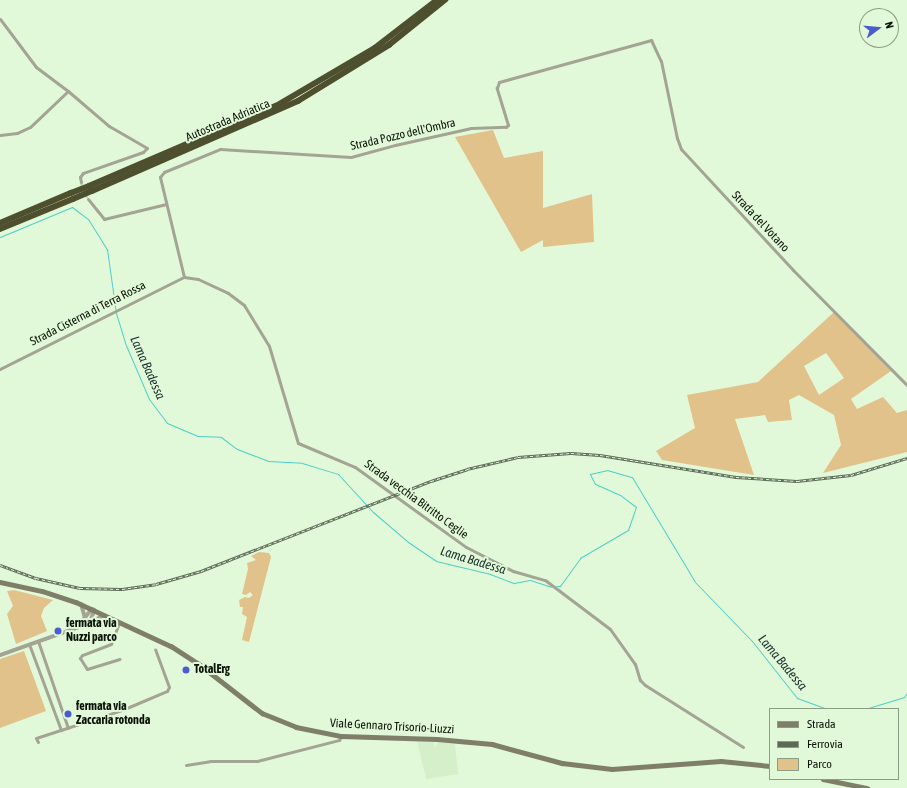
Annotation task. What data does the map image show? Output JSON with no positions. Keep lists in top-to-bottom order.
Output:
{
  "streets": {
    "highway": ["Autostrada Adriatica"],
    "main road": ["Viale Gennaro Trisorio-Liuzzi"],
    "street": [
      "Strada Pozzo dell'Ombra",
      "Strada del Votano",
      "Strada Cisterna di Terra Rossa",
      "Strada vecchia Bitritto Ceglie"
    ]
  },
  "crossings": [
    ["Strada Pozzo dell'Ombra", "Strada del Votano"],
    ["Strada Pozzo dell'Ombra", "Strada Cisterna di Terra Rossa"],
    ["Strada Pozzo dell'Ombra", "Strada vecchia Bitritto Ceglie"],
    ["Strada Cisterna di Terra Rossa", "Strada vecchia Bitritto Ceglie"]
  ],
  "water": ["Lama Badessa"],
  "places": ["fermata via Nuzzi parco", "TotalErg", "fermata via Zaccaria rotonda"],
  "legend": ["Strada", "Ferrovia", "Parco"],
  "north": "right"
}
